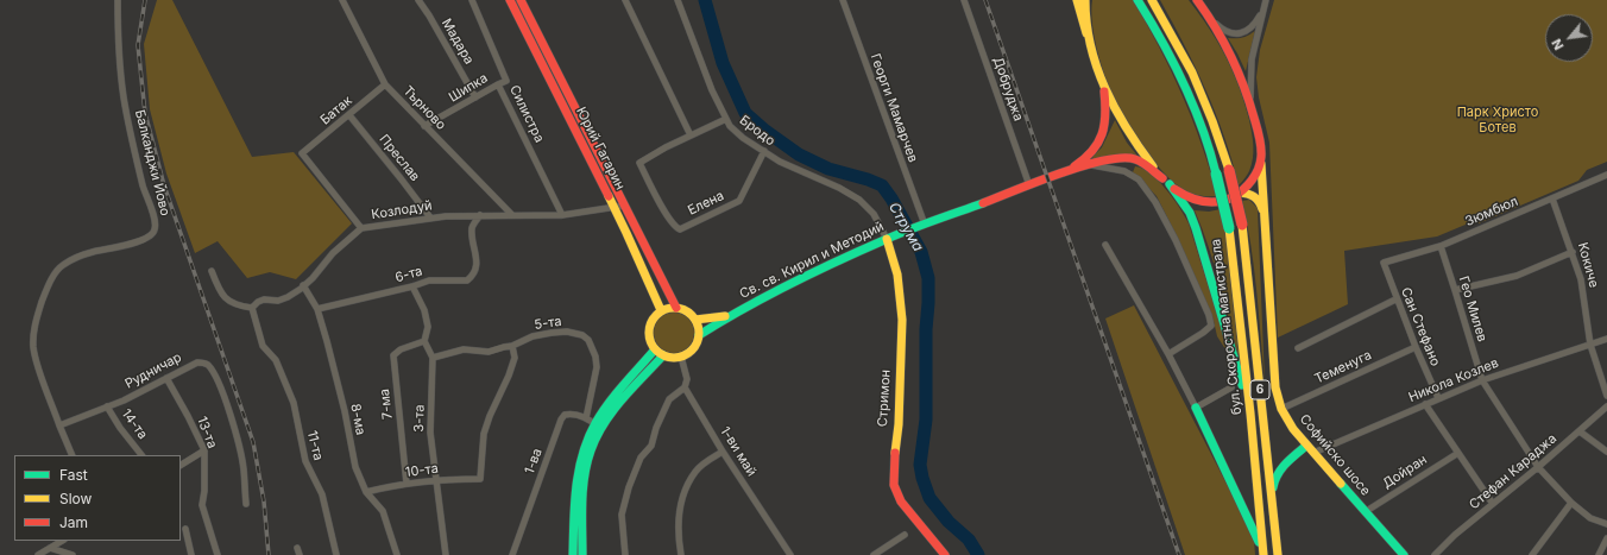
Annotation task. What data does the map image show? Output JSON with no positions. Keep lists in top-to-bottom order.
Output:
{
  "streets": {
    "main road": [
      "Юрий Гагарин",
      "Св. св. Кирил и Методий",
      "бул. Скоростна магистрала",
      "6",
      "Стримон",
      "Софийско шосе"
    ],
    "street": [
      "Мадара",
      "Шипка",
      "Добруджа",
      "Търново",
      "Георги Мамарчев",
      "Батак",
      "Силистра",
      "Бродо",
      "Преслав",
      "Балканджи Йово",
      "Елена",
      "Козлодуй",
      "Зюмбюл",
      "Кокиче",
      "6-та",
      "Гео Милев",
      "5-та",
      "Сан Стефано",
      "Теменуга",
      "Рудничар",
      "Никола Козлев",
      "7-ма",
      "3-та",
      "8-ма",
      "14-та",
      "13-та",
      "11-та",
      "1-ви май",
      "1-ва",
      "10-та",
      "Дойран",
      "Стефан Караджа"
    ]
  },
  "crossings": [
    ["Мадара", "Шипка"],
    ["Шипка", "Търново"],
    ["Шипка", "Силистра"],
    ["Добруджа", "Св. св. Кирил и Методий"],
    ["Търново", "Батак"],
    ["Търново", "Козлодуй"],
    ["Георги Мамарчев", "Св. св. Кирил и Методий"],
    ["Батак", "Преслав"],
    ["Батак", "Козлодуй"],
    ["Силистра", "Козлодуй"],
    ["Бродо", "Елена"],
    ["Бродо", "Стримон"],
    ["Юрий Гагарин", "Козлодуй"],
    ["Юрий Гагарин", "Св. св. Кирил и Методий"],
    ["Юрий Гагарин", "1-ви май"],
    ["Преслав", "Козлодуй"],
    ["Балканджи Йово", "Рудничар"],
    ["Козлодуй", "6-та"],
    ["Козлодуй", "8-ма"],
    ["Козлодуй", "11-та"],
    ["Зюмбюл", "Кокиче"],
    ["Зюмбюл", "Гео Милев"],
    ["Зюмбюл", "Сан Стефано"],
    ["Св. св. Кирил и Методий", "Стримон"],
    ["Св. св. Кирил и Методий", "1-ви май"],
    ["Кокиче", "Никола Козлев"],
    ["6-та", "3-та"],
    ["6-та", "8-ма"],
    ["Гео Милев", "Никола Козлев"],
    ["Гео Милев", "Стефан Караджа"],
    ["5-та", "3-та"],
    ["5-та", "1-ва"],
    ["5-та", "10-та"],
    ["Сан Стефано", "Теменуга"],
    ["Сан Стефано", "Никола Козлев"],
    ["Теменуга", "Софийско шосе"],
    ["Рудничар", "14-та"],
    ["Рудничар", "13-та"],
    ["Никола Козлев", "Софийско шосе"],
    ["7-ма", "3-та"],
    ["7-ма", "10-та"],
    ["3-та", "10-та"],
    ["8-ма", "10-та"],
    ["Софийско шосе", "Дойран"]
  ],
  "water": ["Струма"],
  "parks": ["Парк Христо Ботев"],
  "legend": ["Fast", "Slow", "Jam"],
  "north": "bottom left"
}
